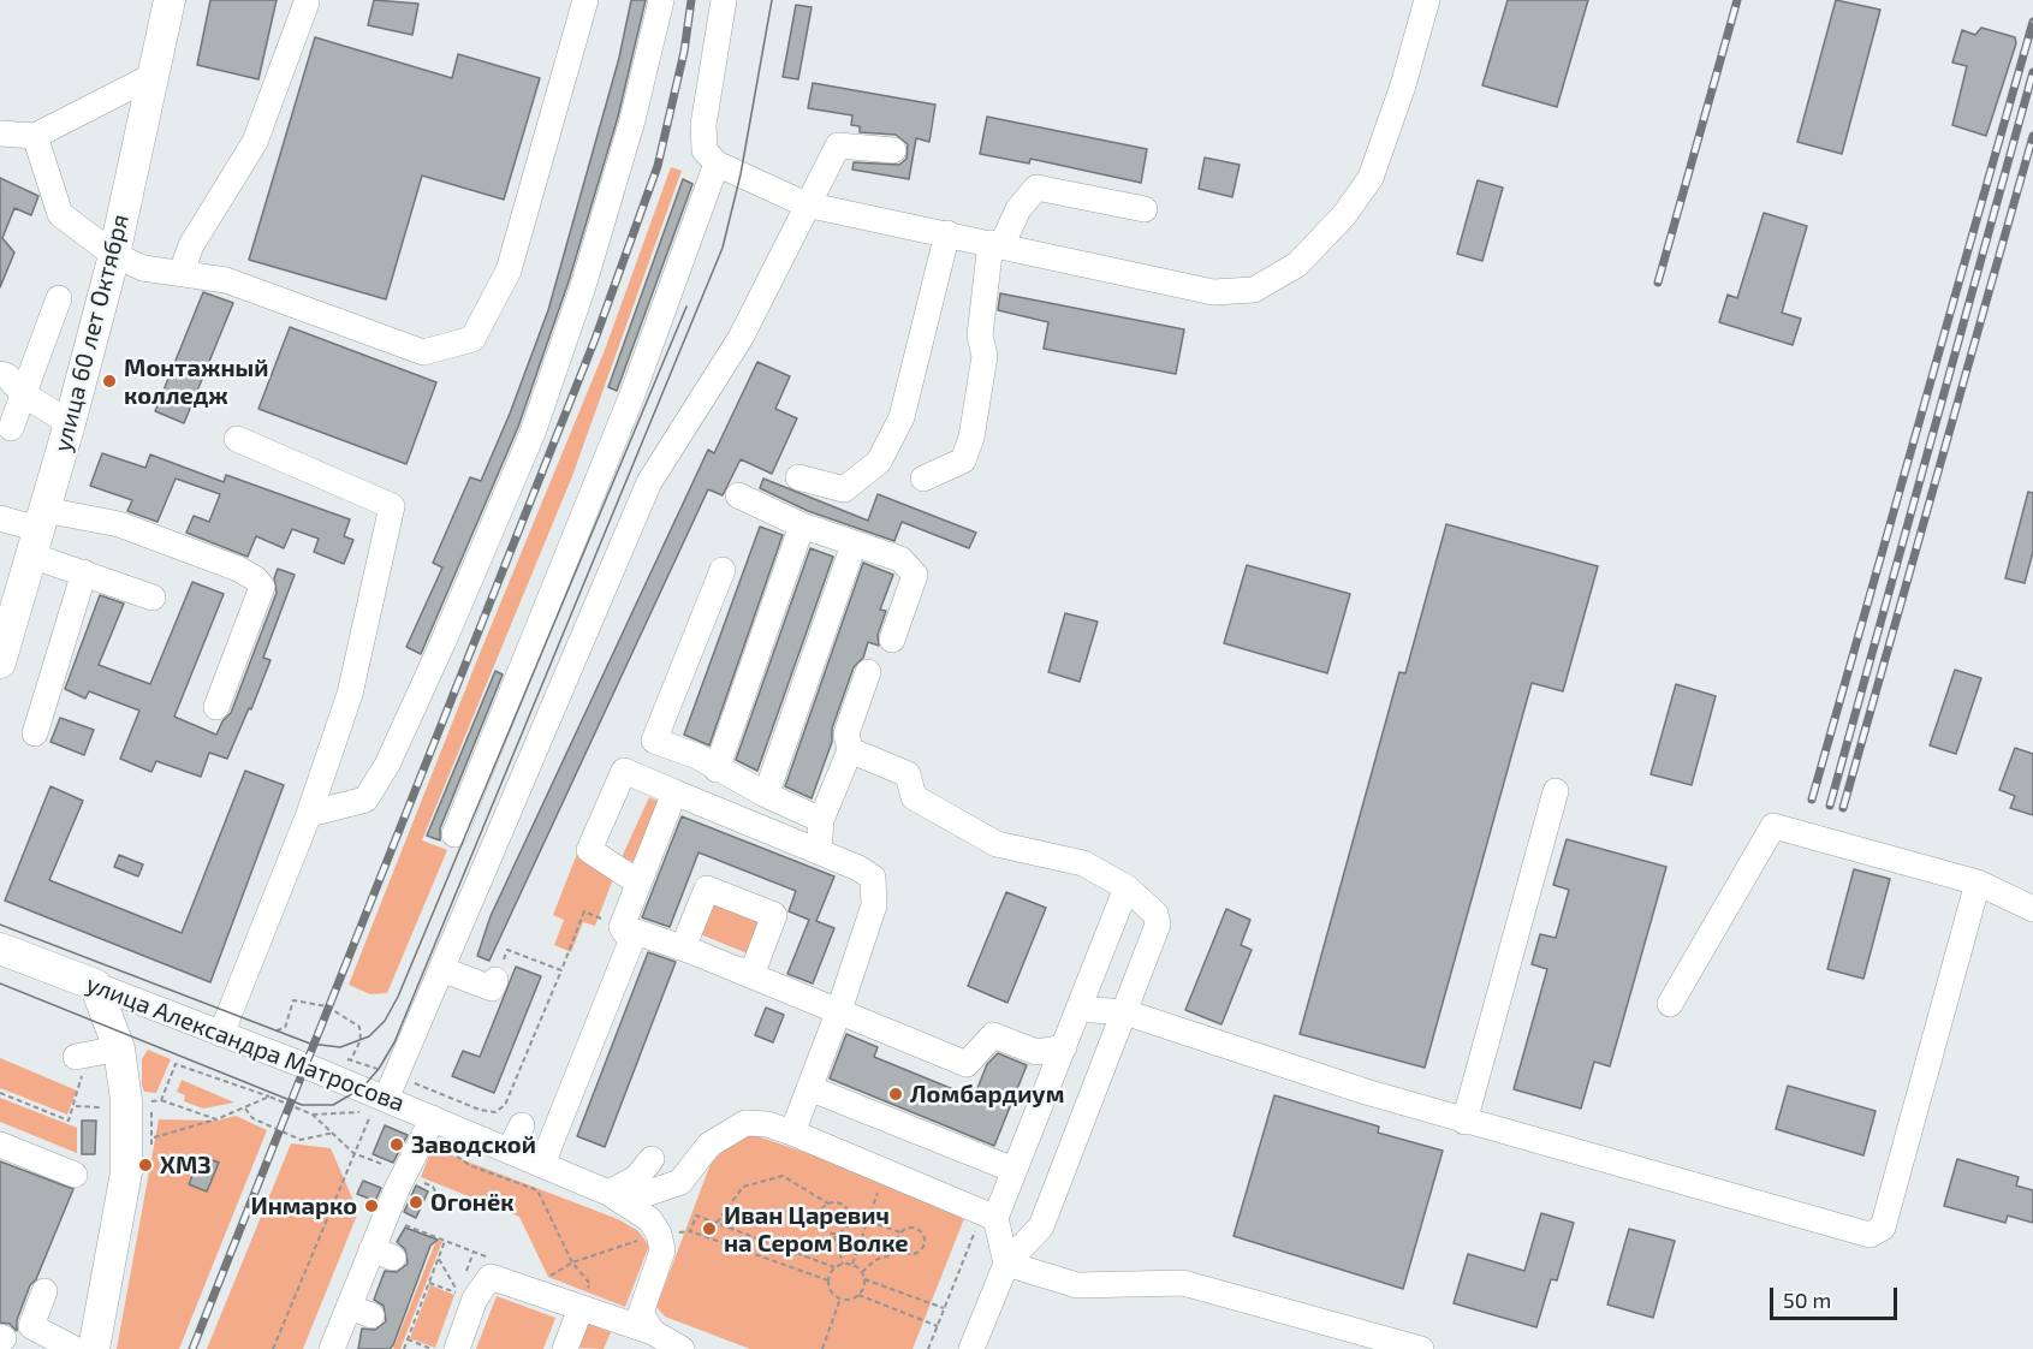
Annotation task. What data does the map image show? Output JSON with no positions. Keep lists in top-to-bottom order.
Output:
{
  "streets": {
    "main road": ["улица 60 лет Октября", "улица Александра Матросова"]
  },
  "places": [
    "Монтажный колледж",
    "Ломбардиум",
    "Заводской",
    "ХМЗ",
    "Огонёк",
    "Инмарко",
    "Иван Царевич на Сером Волке"
  ],
  "scale_bar": "50 m"
}
